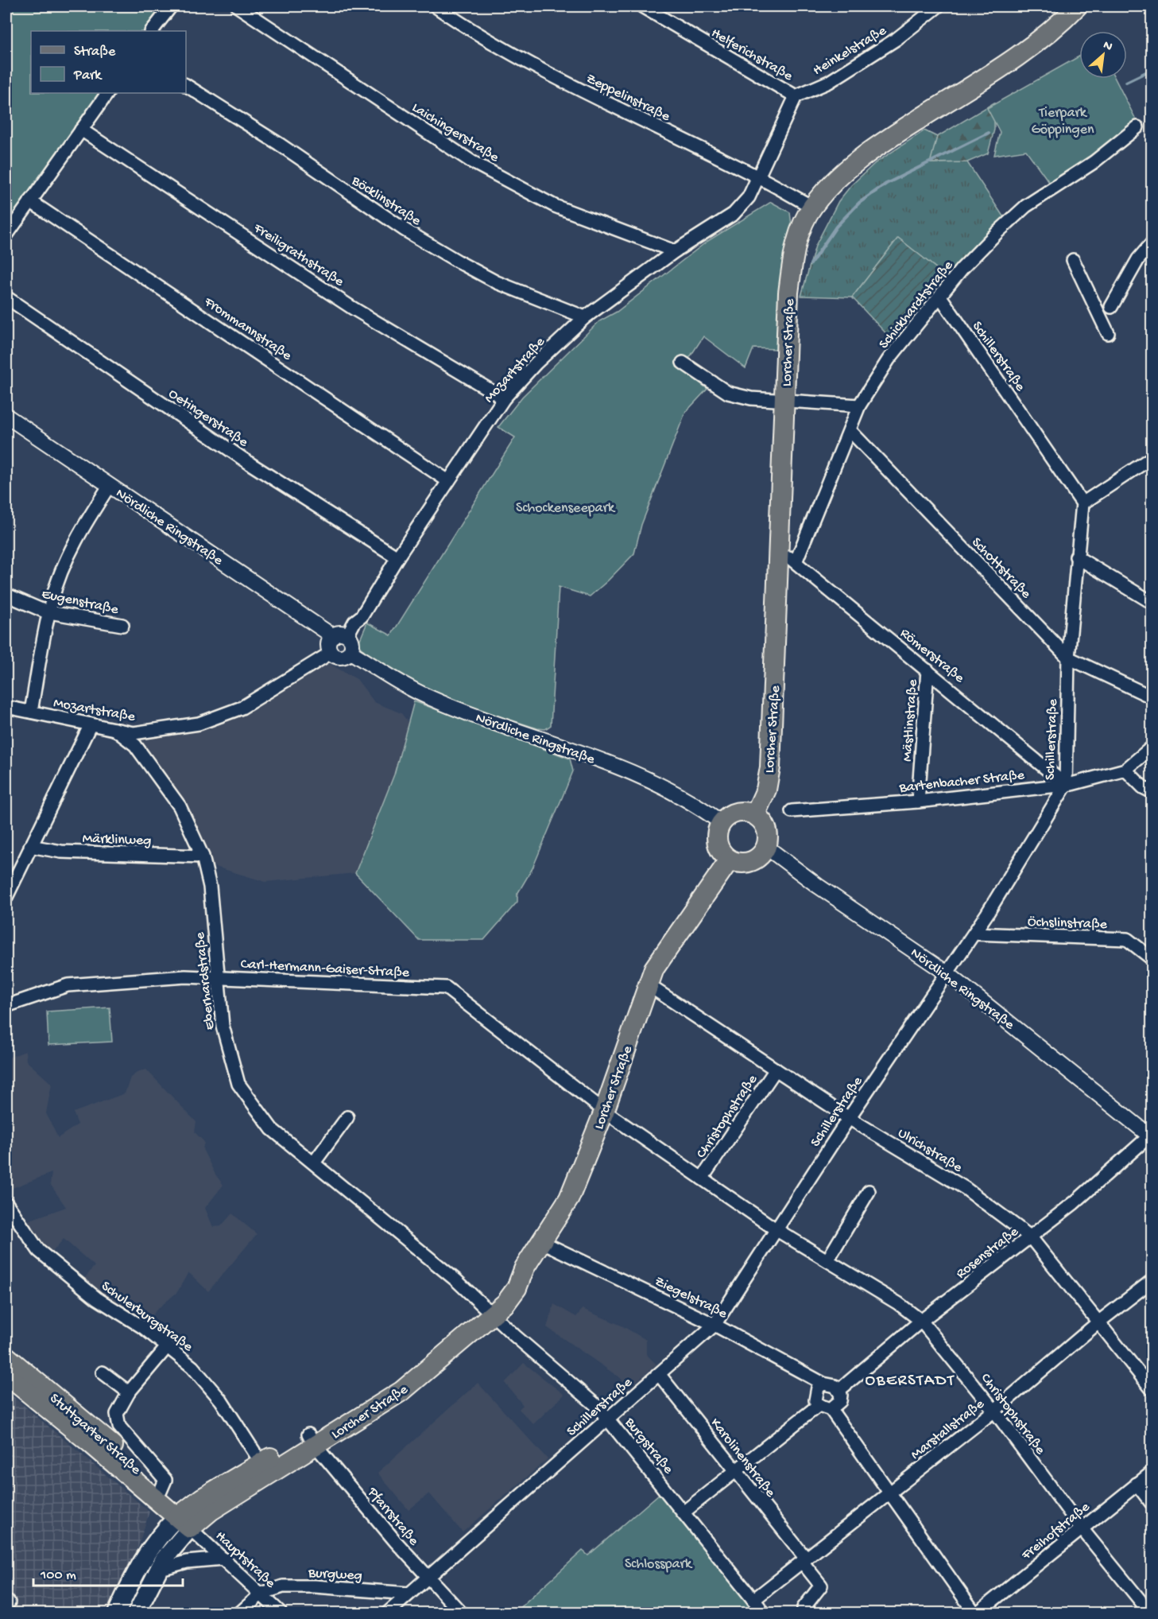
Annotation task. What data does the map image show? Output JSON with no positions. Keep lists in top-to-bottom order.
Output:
{
  "streets": {
    "main road": ["Lorcher Straße", "Stuttgarter Straße"],
    "street": [
      "Heinkelstraße",
      "Helferichstraße",
      "Zeppelinstraße",
      "Laichingerstraße",
      "Böcklinstraße",
      "Freiligrathstraße",
      "Schickhardtstraße",
      "Frommannstraße",
      "Schillerstraße",
      "Mozartstraße",
      "Oetingerstraße",
      "Nördliche Ringstraße",
      "Schottstraße",
      "Eugenstraße",
      "Römerstraße",
      "Mästlinstraße",
      "Bartenbacher Straße",
      "Märklinweg",
      "Öchslinstraße",
      "Carl-Hermann-Gaiser-Straße",
      "Eberhardstraße",
      "Christophstraße",
      "Ulrichstraße",
      "Rosenstraße",
      "Ziegelstraße",
      "Schulerburgstraße",
      "Marstallstraße",
      "Burgstraße",
      "Karolinenstraße",
      "Pfarrstraße",
      "Freihofstraße",
      "Hauptstraße",
      "Burgweg"
    ]
  },
  "crossings": [
    ["Heinkelstraße", "Helferichstraße"],
    ["Helferichstraße", "Zeppelinstraße"],
    ["Helferichstraße", "Mozartstraße"],
    ["Zeppelinstraße", "Lorcher Straße"],
    ["Zeppelinstraße", "Mozartstraße"],
    ["Laichingerstraße", "Mozartstraße"],
    ["Böcklinstraße", "Mozartstraße"],
    ["Freiligrathstraße", "Mozartstraße"],
    ["Schickhardtstraße", "Schillerstraße"],
    ["Schickhardtstraße", "Schottstraße"],
    ["Schickhardtstraße", "Römerstraße"],
    ["Frommannstraße", "Mozartstraße"],
    ["Lorcher Straße", "Nördliche Ringstraße"],
    ["Lorcher Straße", "Römerstraße"],
    ["Lorcher Straße", "Carl-Hermann-Gaiser-Straße"],
    ["Lorcher Straße", "Eberhardstraße"],
    ["Lorcher Straße", "Christophstraße"],
    ["Lorcher Straße", "Ulrichstraße"],
    ["Lorcher Straße", "Ziegelstraße"],
    ["Lorcher Straße", "Schulerburgstraße"],
    ["Lorcher Straße", "Stuttgarter Straße"],
    ["Lorcher Straße", "Burgstraße"],
    ["Lorcher Straße", "Pfarrstraße"],
    ["Lorcher Straße", "Hauptstraße"],
    ["Schillerstraße", "Nördliche Ringstraße"],
    ["Schillerstraße", "Schottstraße"],
    ["Schillerstraße", "Römerstraße"],
    ["Schillerstraße", "Bartenbacher Straße"],
    ["Schillerstraße", "Öchslinstraße"],
    ["Schillerstraße", "Christophstraße"],
    ["Schillerstraße", "Ulrichstraße"],
    ["Schillerstraße", "Ziegelstraße"],
    ["Schillerstraße", "Burgstraße"],
    ["Schillerstraße", "Karolinenstraße"],
    ["Schillerstraße", "Pfarrstraße"],
    ["Schillerstraße", "Burgweg"],
    ["Mozartstraße", "Oetingerstraße"],
    ["Mozartstraße", "Nördliche Ringstraße"],
    ["Mozartstraße", "Eberhardstraße"],
    ["Nördliche Ringstraße", "Rosenstraße"],
    ["Römerstraße", "Mästlinstraße"],
    ["Römerstraße", "Bartenbacher Straße"],
    ["Mästlinstraße", "Bartenbacher Straße"],
    ["Märklinweg", "Eberhardstraße"],
    ["Carl-Hermann-Gaiser-Straße", "Eberhardstraße"],
    ["Carl-Hermann-Gaiser-Straße", "Christophstraße"],
    ["Eberhardstraße", "Burgstraße"],
    ["Christophstraße", "Ulrichstraße"],
    ["Christophstraße", "Rosenstraße"],
    ["Christophstraße", "Marstallstraße"],
    ["Christophstraße", "Freihofstraße"],
    ["Ulrichstraße", "Rosenstraße"],
    ["Ulrichstraße", "Marstallstraße"],
    ["Rosenstraße", "Ziegelstraße"],
    ["Marstallstraße", "Burgstraße"],
    ["Marstallstraße", "Karolinenstraße"],
    ["Stuttgarter Straße", "Hauptstraße"],
    ["Hauptstraße", "Burgweg"]
  ],
  "districts": ["OBERSTADT"],
  "parks": ["Tierpark Göppingen", "Schockenseepark", "Schlosspark"],
  "legend": ["Straße", "Park"],
  "scale_bar": "100 m",
  "north": "top right"
}
